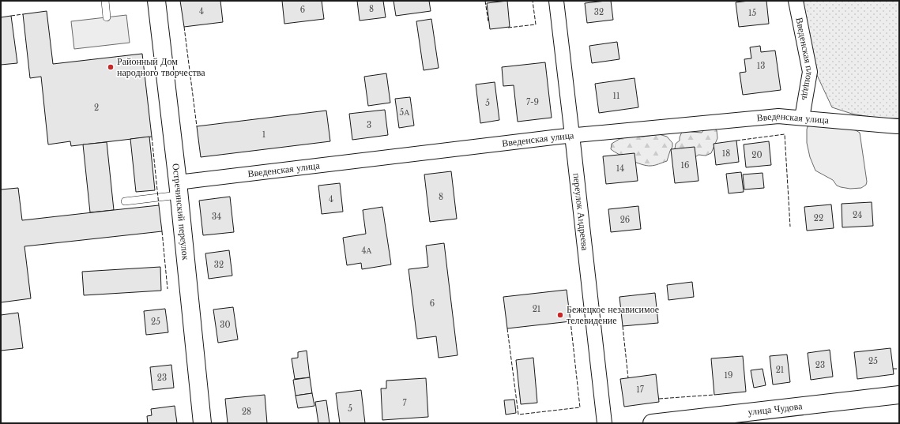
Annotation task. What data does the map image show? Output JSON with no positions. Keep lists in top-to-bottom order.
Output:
{
  "streets": {
    "street": [
      "Введенская площадь",
      "Введенская улица",
      "Остречинский переулок",
      "переулок Андреева",
      "улица Чудова"
    ]
  },
  "crossings": [
    ["Введенская площадь", "Введенская улица"],
    ["Введенская улица", "Остречинский переулок"],
    ["Введенская улица", "переулок Андреева"]
  ],
  "places": ["Районный Дом народного творчества", "Бежецкое независимое телевидение"],
  "house_numbers": [
    "8",
    "6",
    "4",
    "32",
    "15",
    "13",
    "11",
    "7-9",
    "5",
    "2",
    "5А",
    "3",
    "1",
    "18",
    "20",
    "16",
    "14",
    "8",
    "4",
    "24",
    "34",
    "22",
    "26",
    "4А",
    "32",
    "6",
    "21",
    "25",
    "30",
    "25",
    "23",
    "21",
    "19",
    "23",
    "17",
    "7",
    "5",
    "28"
  ]
}
